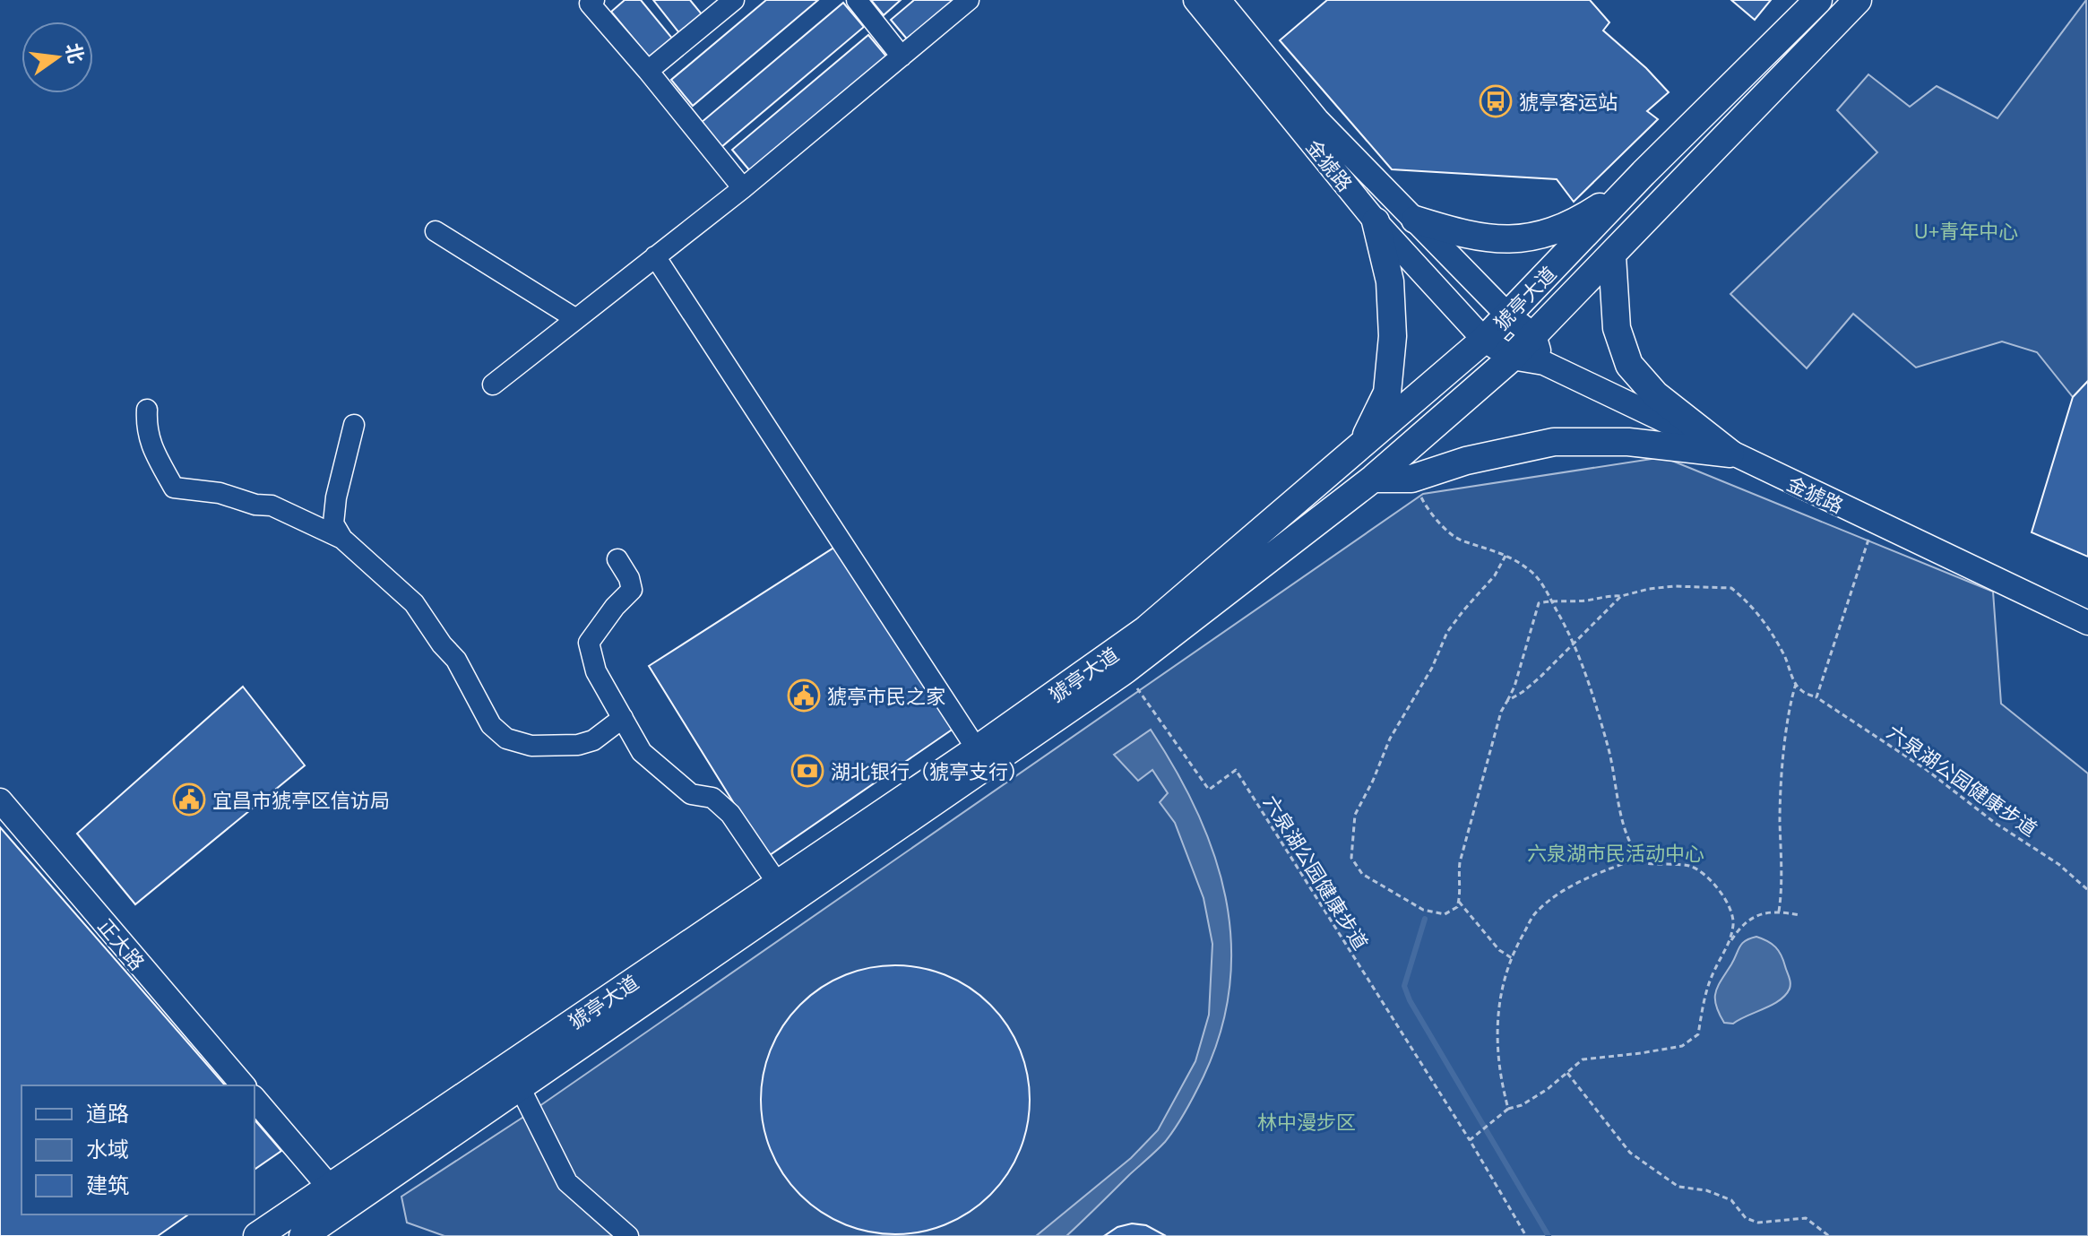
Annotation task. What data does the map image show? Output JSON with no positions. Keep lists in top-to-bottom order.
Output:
{
  "streets": {
    "highway": ["猇亭大道"],
    "main road": ["金猇路", "正大路"],
    "path": ["六泉湖公园健康步道"]
  },
  "crossings": [
    ["金猇路", "猇亭大道"],
    ["猇亭大道", "六泉湖公园健康步道"]
  ],
  "parks": ["U+青年中心", "六泉湖市民活动中心", "林中漫步区"],
  "places": {
    "bus stop": ["猇亭客运站"],
    "public building": ["猇亭市民之家", "宜昌市猇亭区信访局"],
    "bank": ["湖北银行（猇亭支行）"]
  },
  "legend": ["道路", "水域", "建筑"],
  "north": "right"
}
